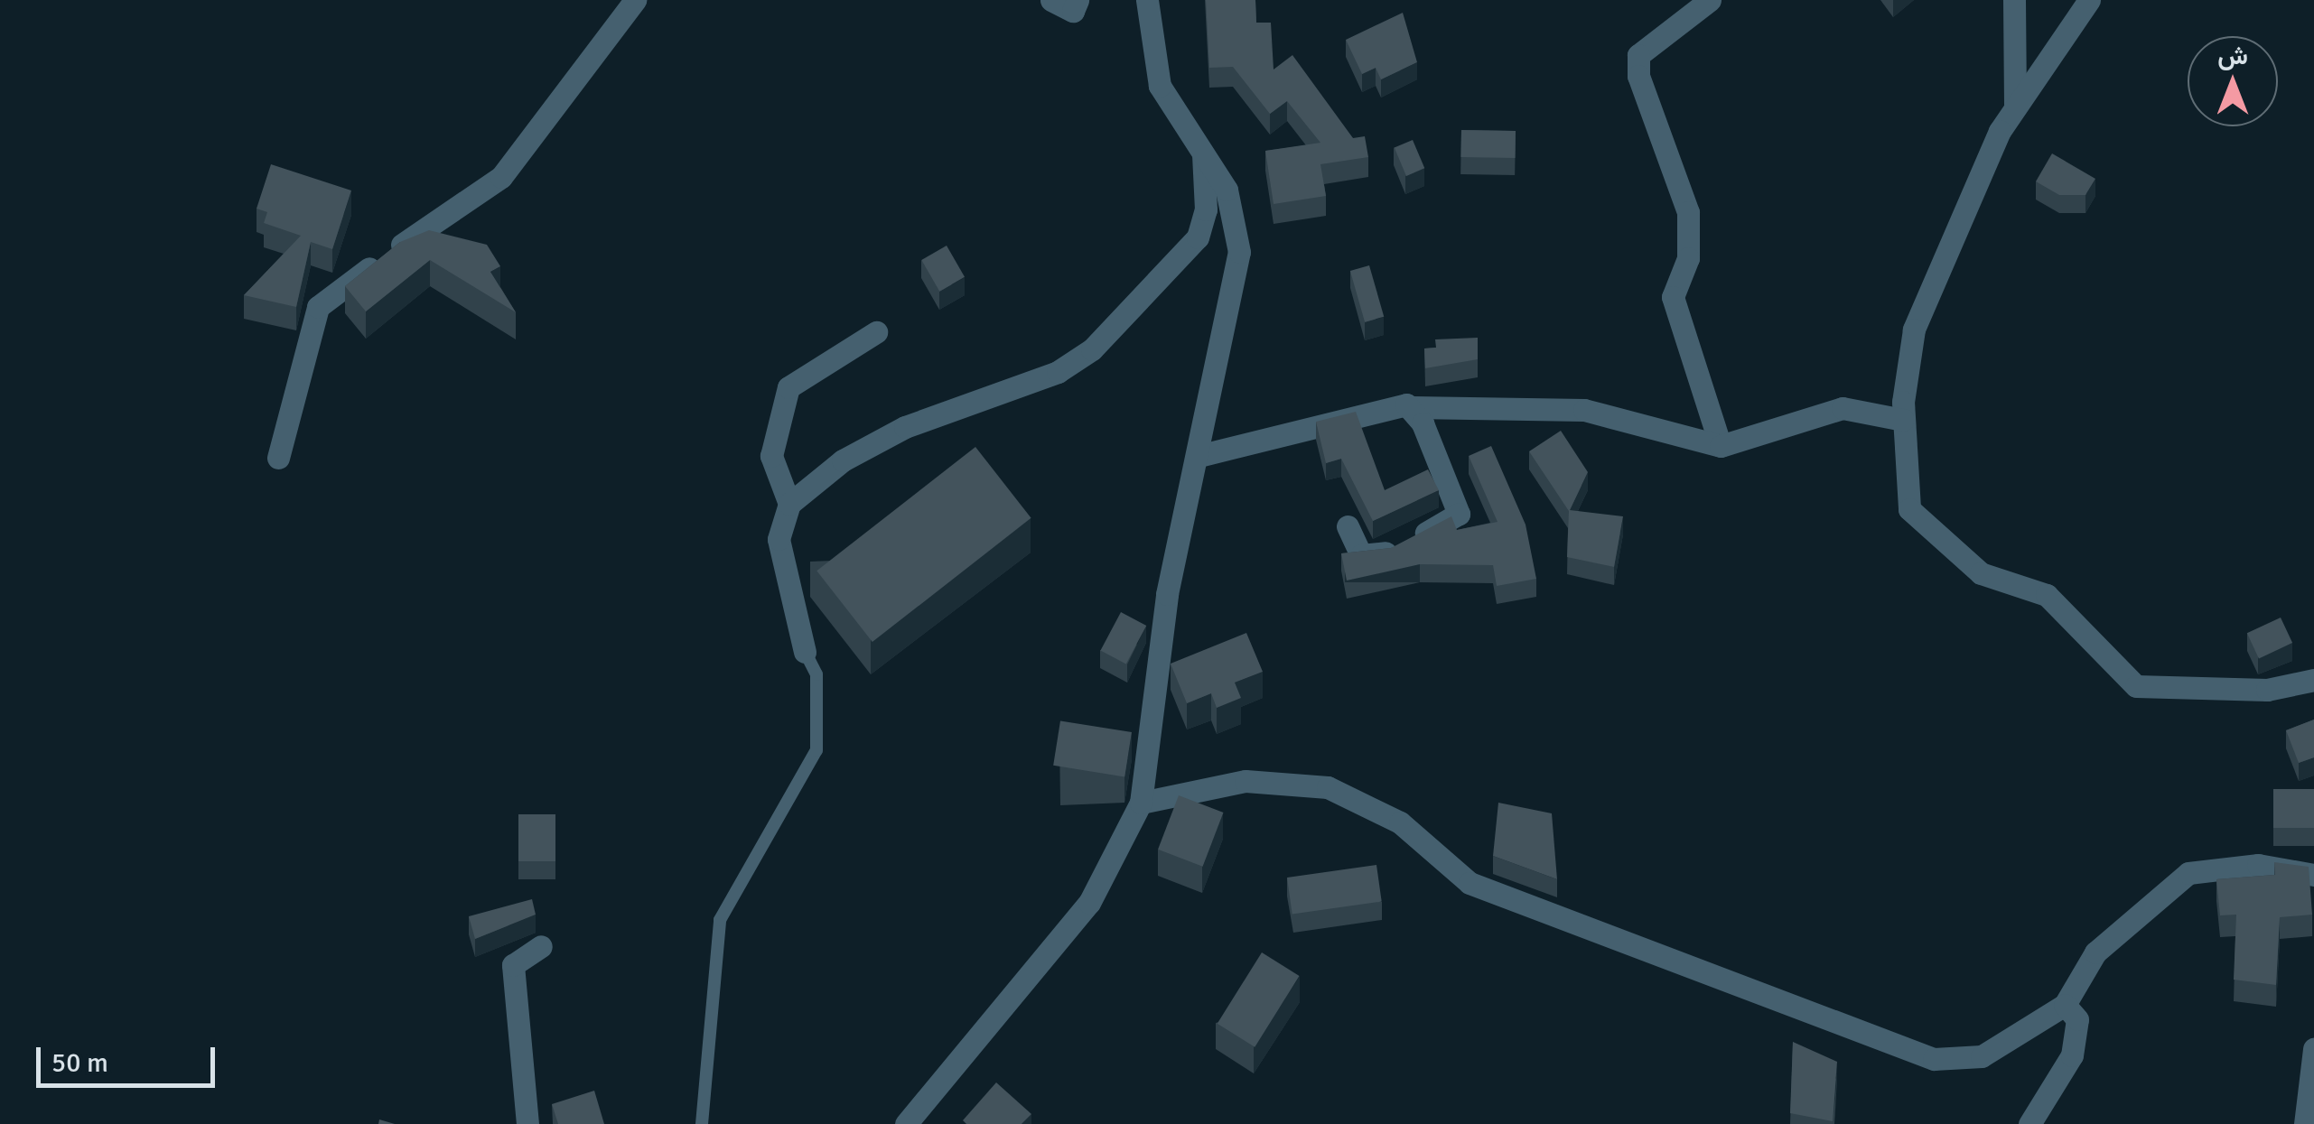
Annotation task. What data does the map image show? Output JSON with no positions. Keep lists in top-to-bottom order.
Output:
{
  "scale_bar": "50 m",
  "north": "top"
}
